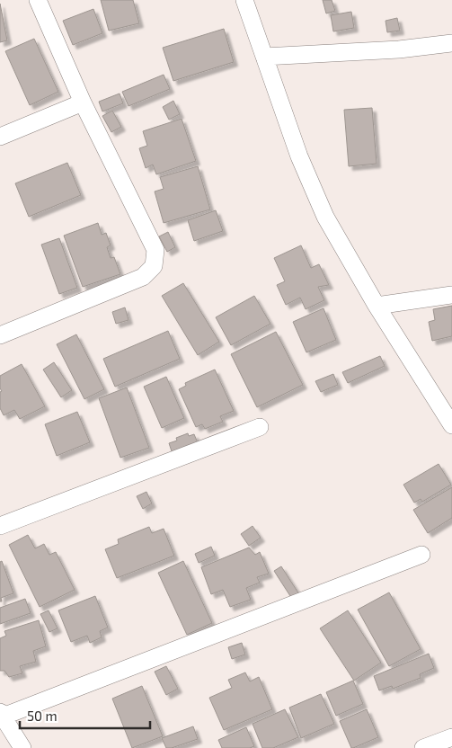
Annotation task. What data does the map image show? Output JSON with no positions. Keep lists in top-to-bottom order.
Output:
{
  "scale_bar": "50 m"
}
